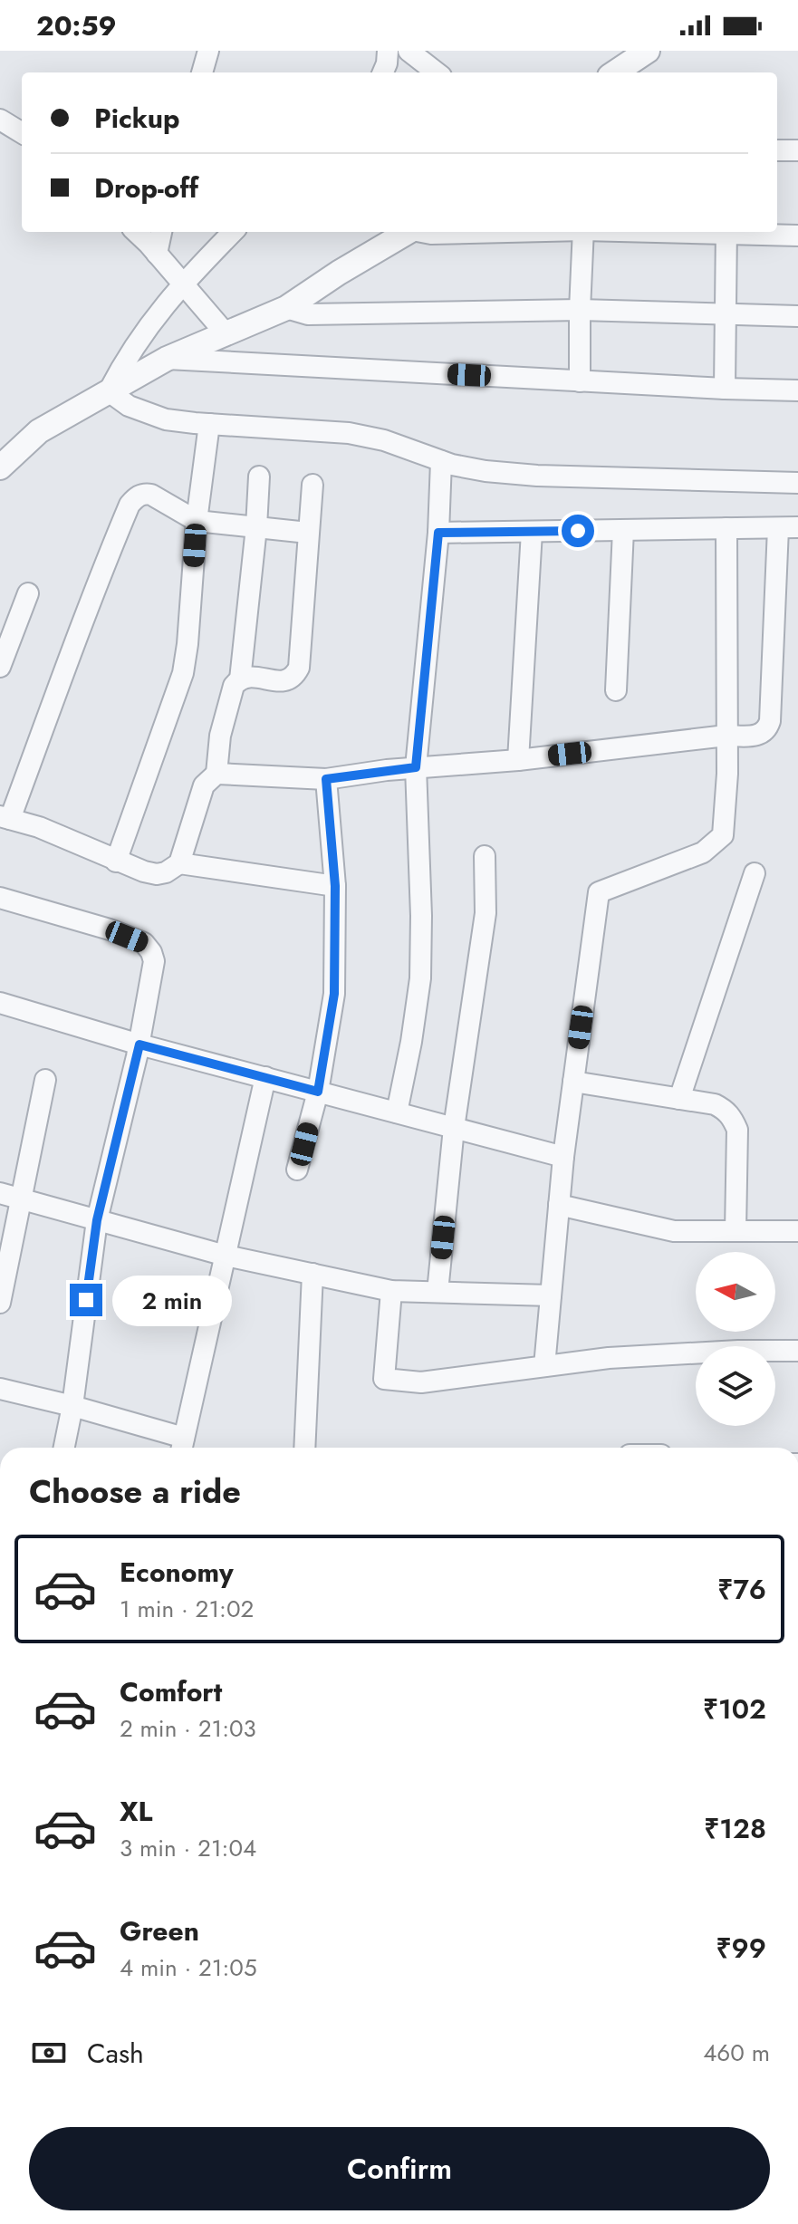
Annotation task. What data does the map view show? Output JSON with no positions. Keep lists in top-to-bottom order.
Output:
{
  "north": "left",
  "page": {
    "status": "20:59",
    "banner": ["Pickup", "Drop-off"],
    "bubble": "2 min",
    "heading": "Choose a ride",
    "list": [
      {
        "name": "Economy",
        "note": "1 min · 21:02",
        "value": "₹76"
      },
      {
        "name": "Comfort",
        "note": "2 min · 21:03",
        "value": "₹102"
      },
      {
        "name": "XL",
        "note": "3 min · 21:04",
        "value": "₹128"
      },
      {
        "name": "Green",
        "note": "4 min · 21:05",
        "value": "₹99"
      }
    ],
    "pay": ["Cash", "460 m"],
    "buttons": "Confirm"
  }
}
